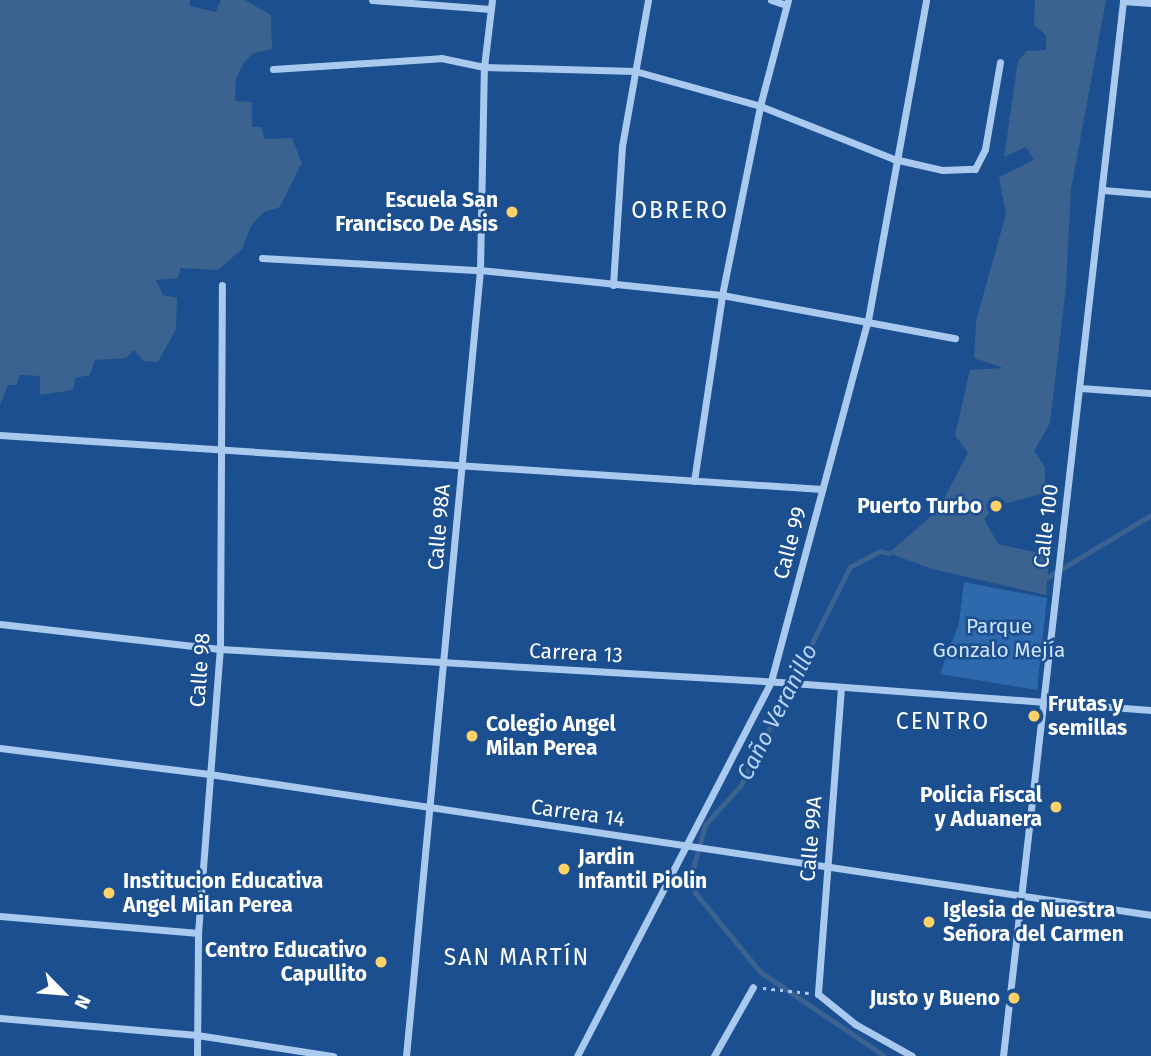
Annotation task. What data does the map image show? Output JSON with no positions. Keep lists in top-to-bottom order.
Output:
{
  "streets": {
    "street": [
      "Calle 100",
      "Calle 98A",
      "Calle 99",
      "Carrera 13",
      "Calle 98",
      "Carrera 14",
      "Calle 99A"
    ]
  },
  "crossings": [
    ["Calle 100", "Carrera 13"],
    ["Calle 100", "Carrera 14"],
    ["Calle 98A", "Carrera 13"],
    ["Calle 98A", "Carrera 14"],
    ["Calle 99", "Carrera 13"],
    ["Calle 99", "Carrera 14"],
    ["Carrera 13", "Calle 98"],
    ["Carrera 13", "Calle 99A"],
    ["Calle 98", "Carrera 14"],
    ["Carrera 14", "Calle 99A"]
  ],
  "districts": ["OBRERO", "CENTRO", "SAN MARTÍN"],
  "water": ["Caño Veranillo"],
  "parks": ["Parque Gonzalo Mejía"],
  "places": [
    "Escuela San Francisco De Asis",
    "Puerto Turbo",
    "Frutas y semillas",
    "Colegio Angel Milan Perea",
    "Policia Fiscal y Aduanera",
    "Jardin Infantil Piolin",
    "Institucion Educativa Angel Milan Perea",
    "Iglesia de Nuestra Señora del Carmen",
    "Centro Educativo Capullito",
    "Justo y Bueno"
  ],
  "north": "bottom right"
}
